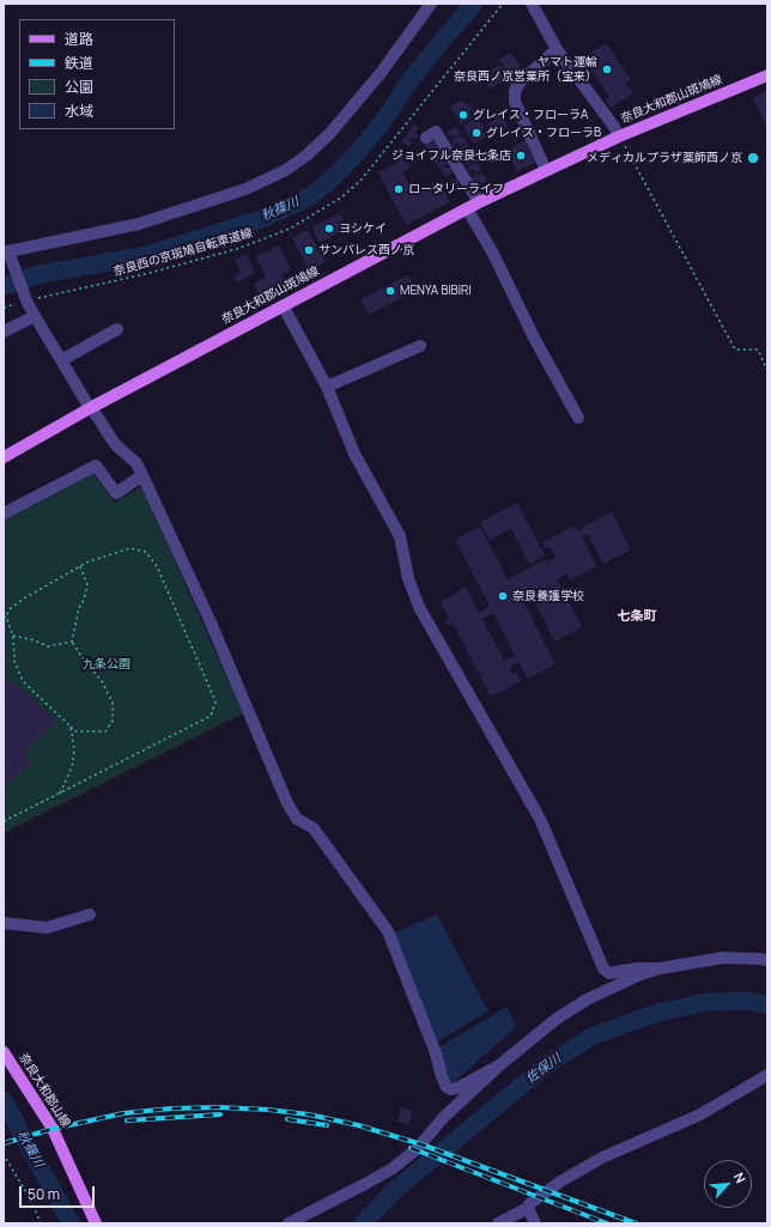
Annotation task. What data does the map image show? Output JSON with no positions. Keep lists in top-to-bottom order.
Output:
{
  "streets": {
    "main road": ["奈良大和郡山斑鳩線", "奈良大和郡山線"],
    "path": ["奈良西の京斑鳩自転車道線"]
  },
  "districts": ["七条町"],
  "water": ["秋篠川", "佐保川"],
  "parks": ["九条公園"],
  "places": [
    "ヤマト運輸 奈良西ノ京営業所（宝来）",
    "グレイス・フローラA",
    "グレイス・フローラB",
    "ジョイフル奈良七条店",
    "メディカルプラザ薬師西ノ京",
    "ロータリーライフ",
    "ヨシケイ",
    "サンパレス西ノ京",
    "MENYA BIBIRI",
    "奈良養護学校"
  ],
  "legend": [
    "道路",
    "鉄道",
    "公園",
    "水域"
  ],
  "scale_bar": "50 m",
  "north": "top right"
}
